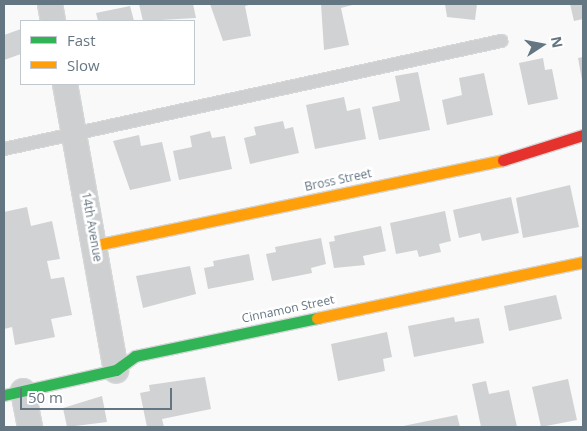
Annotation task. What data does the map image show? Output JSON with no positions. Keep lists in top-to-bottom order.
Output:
{
  "streets": {
    "street": ["Bross Street", "14th Avenue", "Cinnamon Street"]
  },
  "crossings": [
    ["Bross Street", "14th Avenue"],
    ["14th Avenue", "Cinnamon Street"]
  ],
  "legend": ["Fast", "Slow"],
  "scale_bar": "50 m",
  "north": "right"
}
